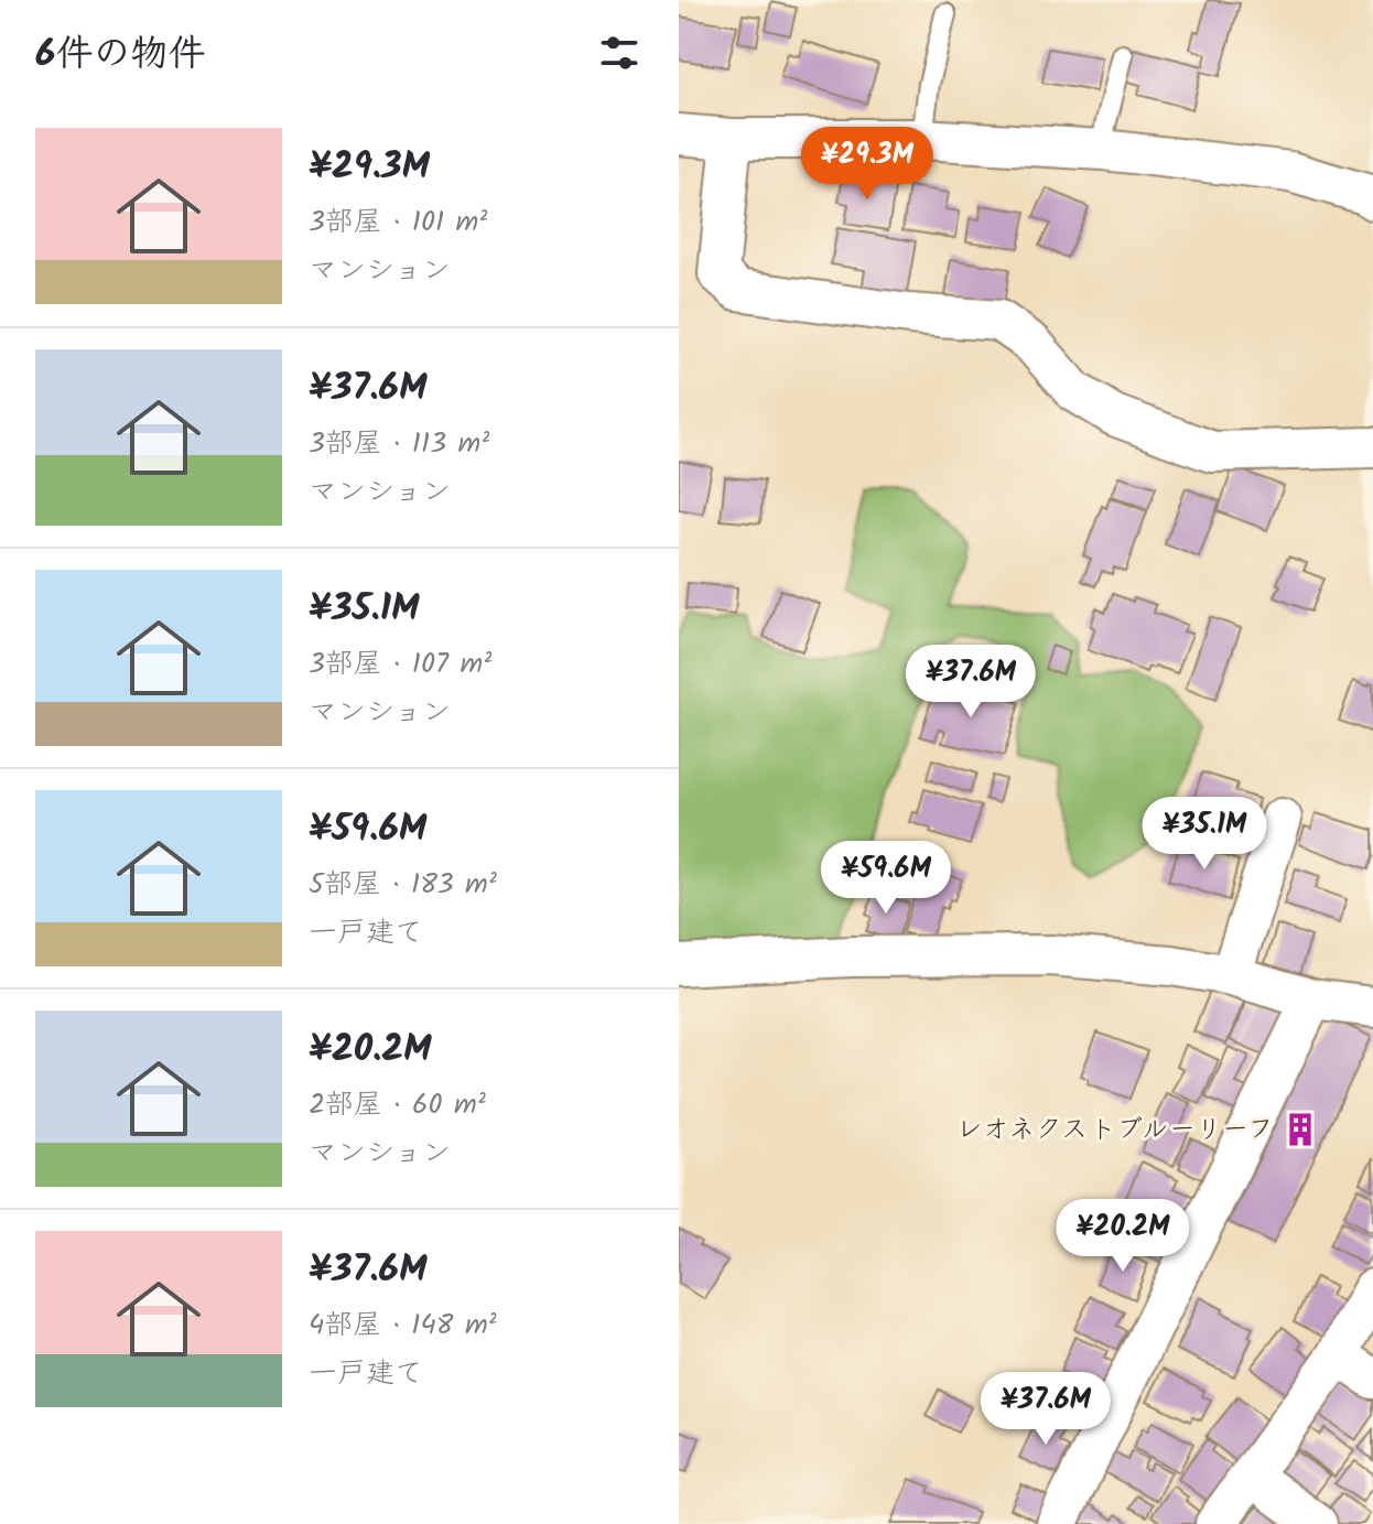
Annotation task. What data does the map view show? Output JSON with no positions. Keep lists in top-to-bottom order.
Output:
{
  "places": {
    "building": ["レオネクストブルーリーフ"]
  },
  "page": {
    "heading": "6件の物件",
    "list": [
      {
        "name": "¥29.3M",
        "note": "3部屋 · 101 m² · マンション"
      },
      {
        "name": "¥37.6M",
        "note": "3部屋 · 113 m² · マンション"
      },
      {
        "name": "¥35.1M",
        "note": "3部屋 · 107 m² · マンション"
      },
      {
        "name": "¥59.6M",
        "note": "5部屋 · 183 m² · 一戸建て"
      },
      {
        "name": "¥20.2M",
        "note": "2部屋 · 60 m² · マンション"
      },
      {
        "name": "¥37.6M",
        "note": "4部屋 · 148 m² · 一戸建て"
      }
    ],
    "price": [
      "¥29.3M",
      "¥37.6M",
      "¥35.1M",
      "¥59.6M",
      "¥20.2M",
      "¥37.6M"
    ]
  }
}
